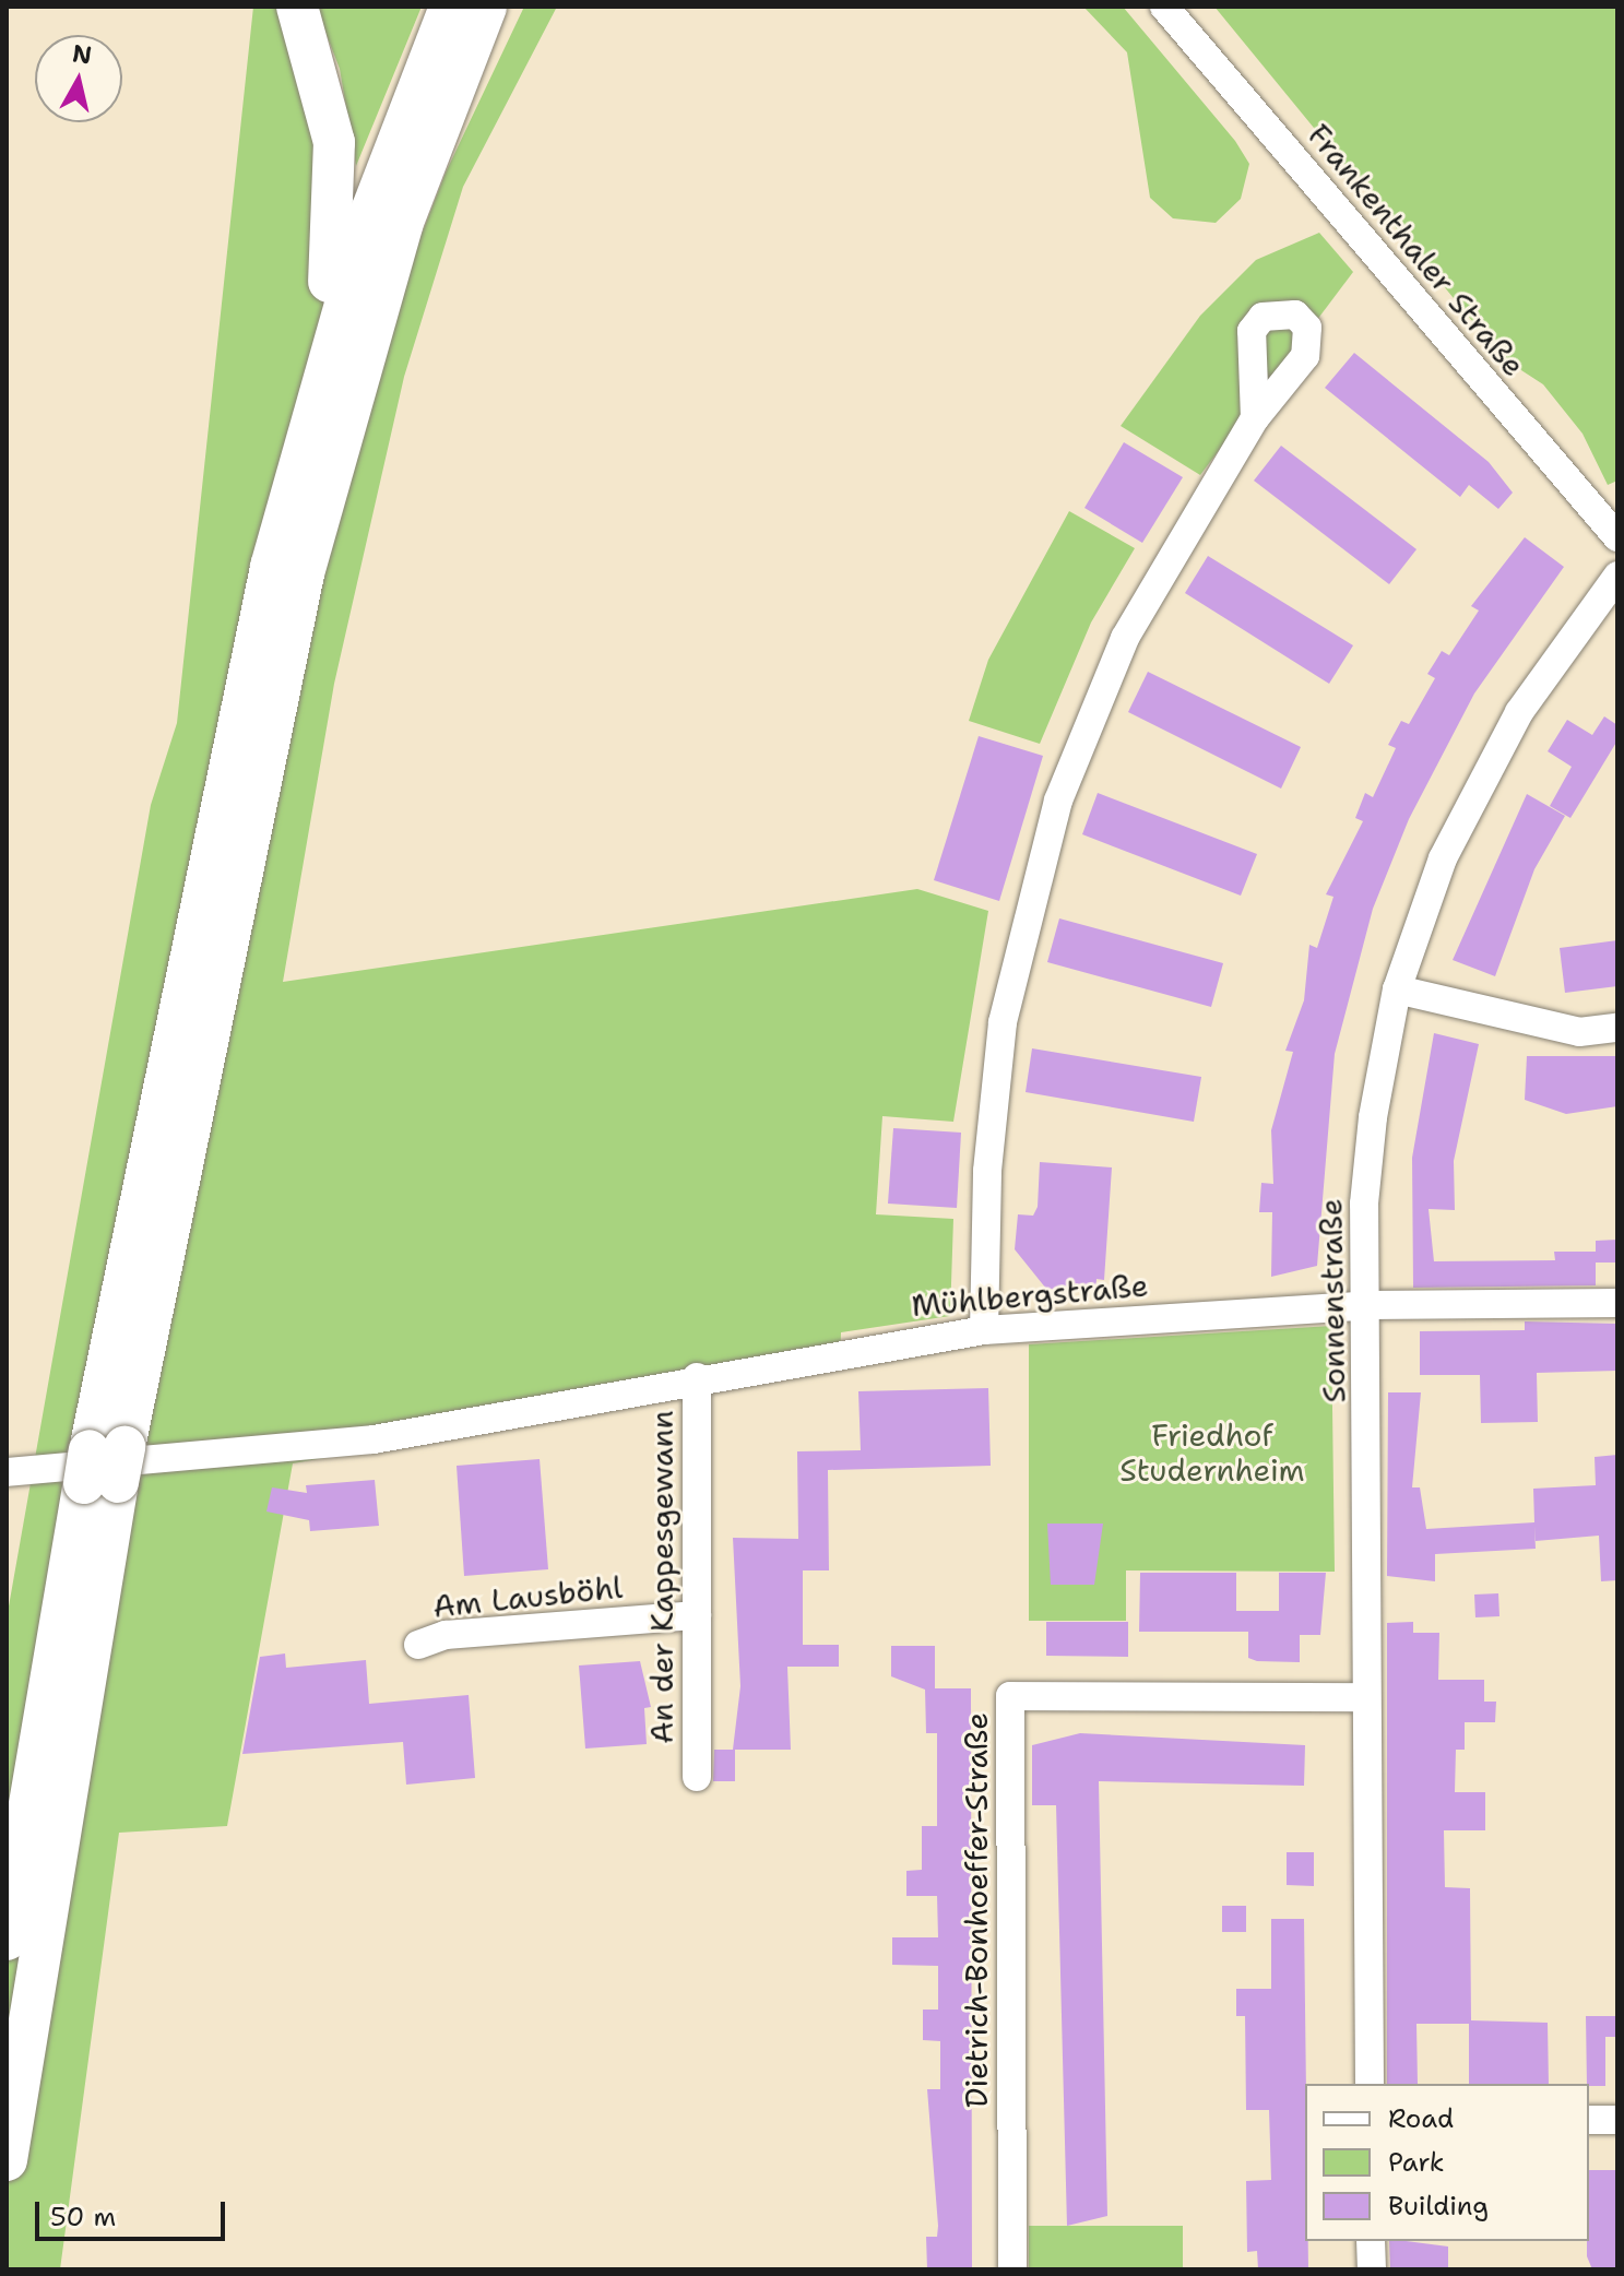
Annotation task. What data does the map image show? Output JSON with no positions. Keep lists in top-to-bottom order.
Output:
{
  "streets": {
    "street": [
      "Frankenthaler Straße",
      "Mühlbergstraße",
      "Sonnenstraße",
      "An der Kappesgewann",
      "Am Lausböhl",
      "Dietrich-Bonhoeffer-Straße"
    ]
  },
  "crossings": [
    ["Mühlbergstraße", "Sonnenstraße"],
    ["Mühlbergstraße", "An der Kappesgewann"],
    ["Sonnenstraße", "Dietrich-Bonhoeffer-Straße"],
    ["An der Kappesgewann", "Am Lausböhl"]
  ],
  "parks": ["Friedhof Studernheim"],
  "legend": ["Road", "Park", "Building"],
  "scale_bar": "50 m",
  "north": "top"
}
